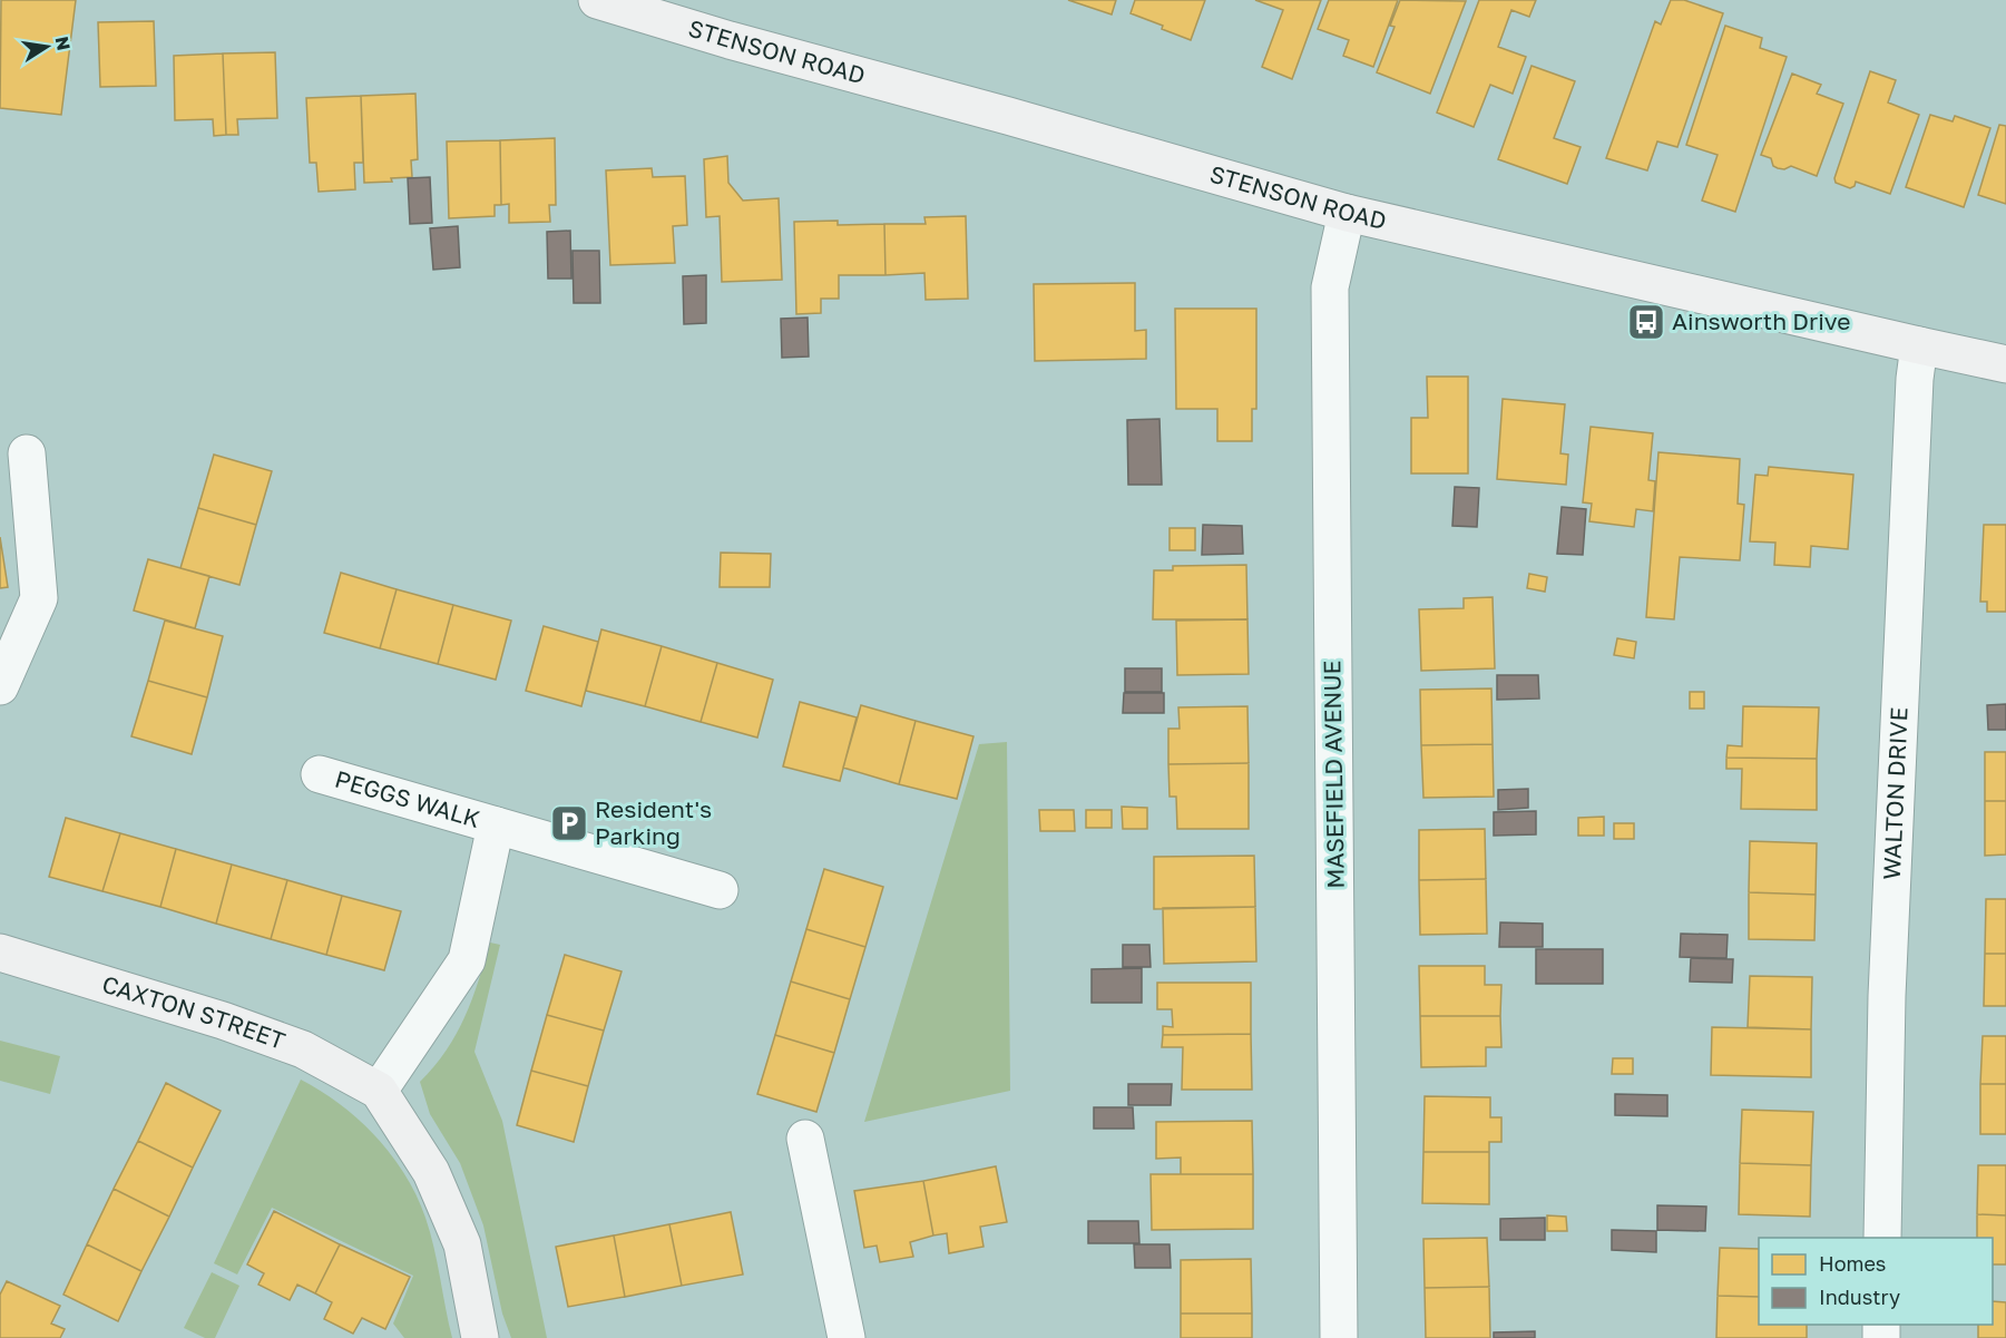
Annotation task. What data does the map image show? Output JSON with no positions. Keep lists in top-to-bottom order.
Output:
{
  "streets": {
    "street": [
      "STENSON ROAD",
      "MASEFIELD AVENUE",
      "WALTON DRIVE",
      "PEGGS WALK",
      "CAXTON STREET"
    ]
  },
  "crossings": [
    ["STENSON ROAD", "MASEFIELD AVENUE"],
    ["STENSON ROAD", "WALTON DRIVE"],
    ["PEGGS WALK", "CAXTON STREET"]
  ],
  "places": {
    "bus stop": ["Ainsworth Drive"],
    "parking": ["Resident's Parking"]
  },
  "legend": ["Homes", "Industry"],
  "north": "right"
}
